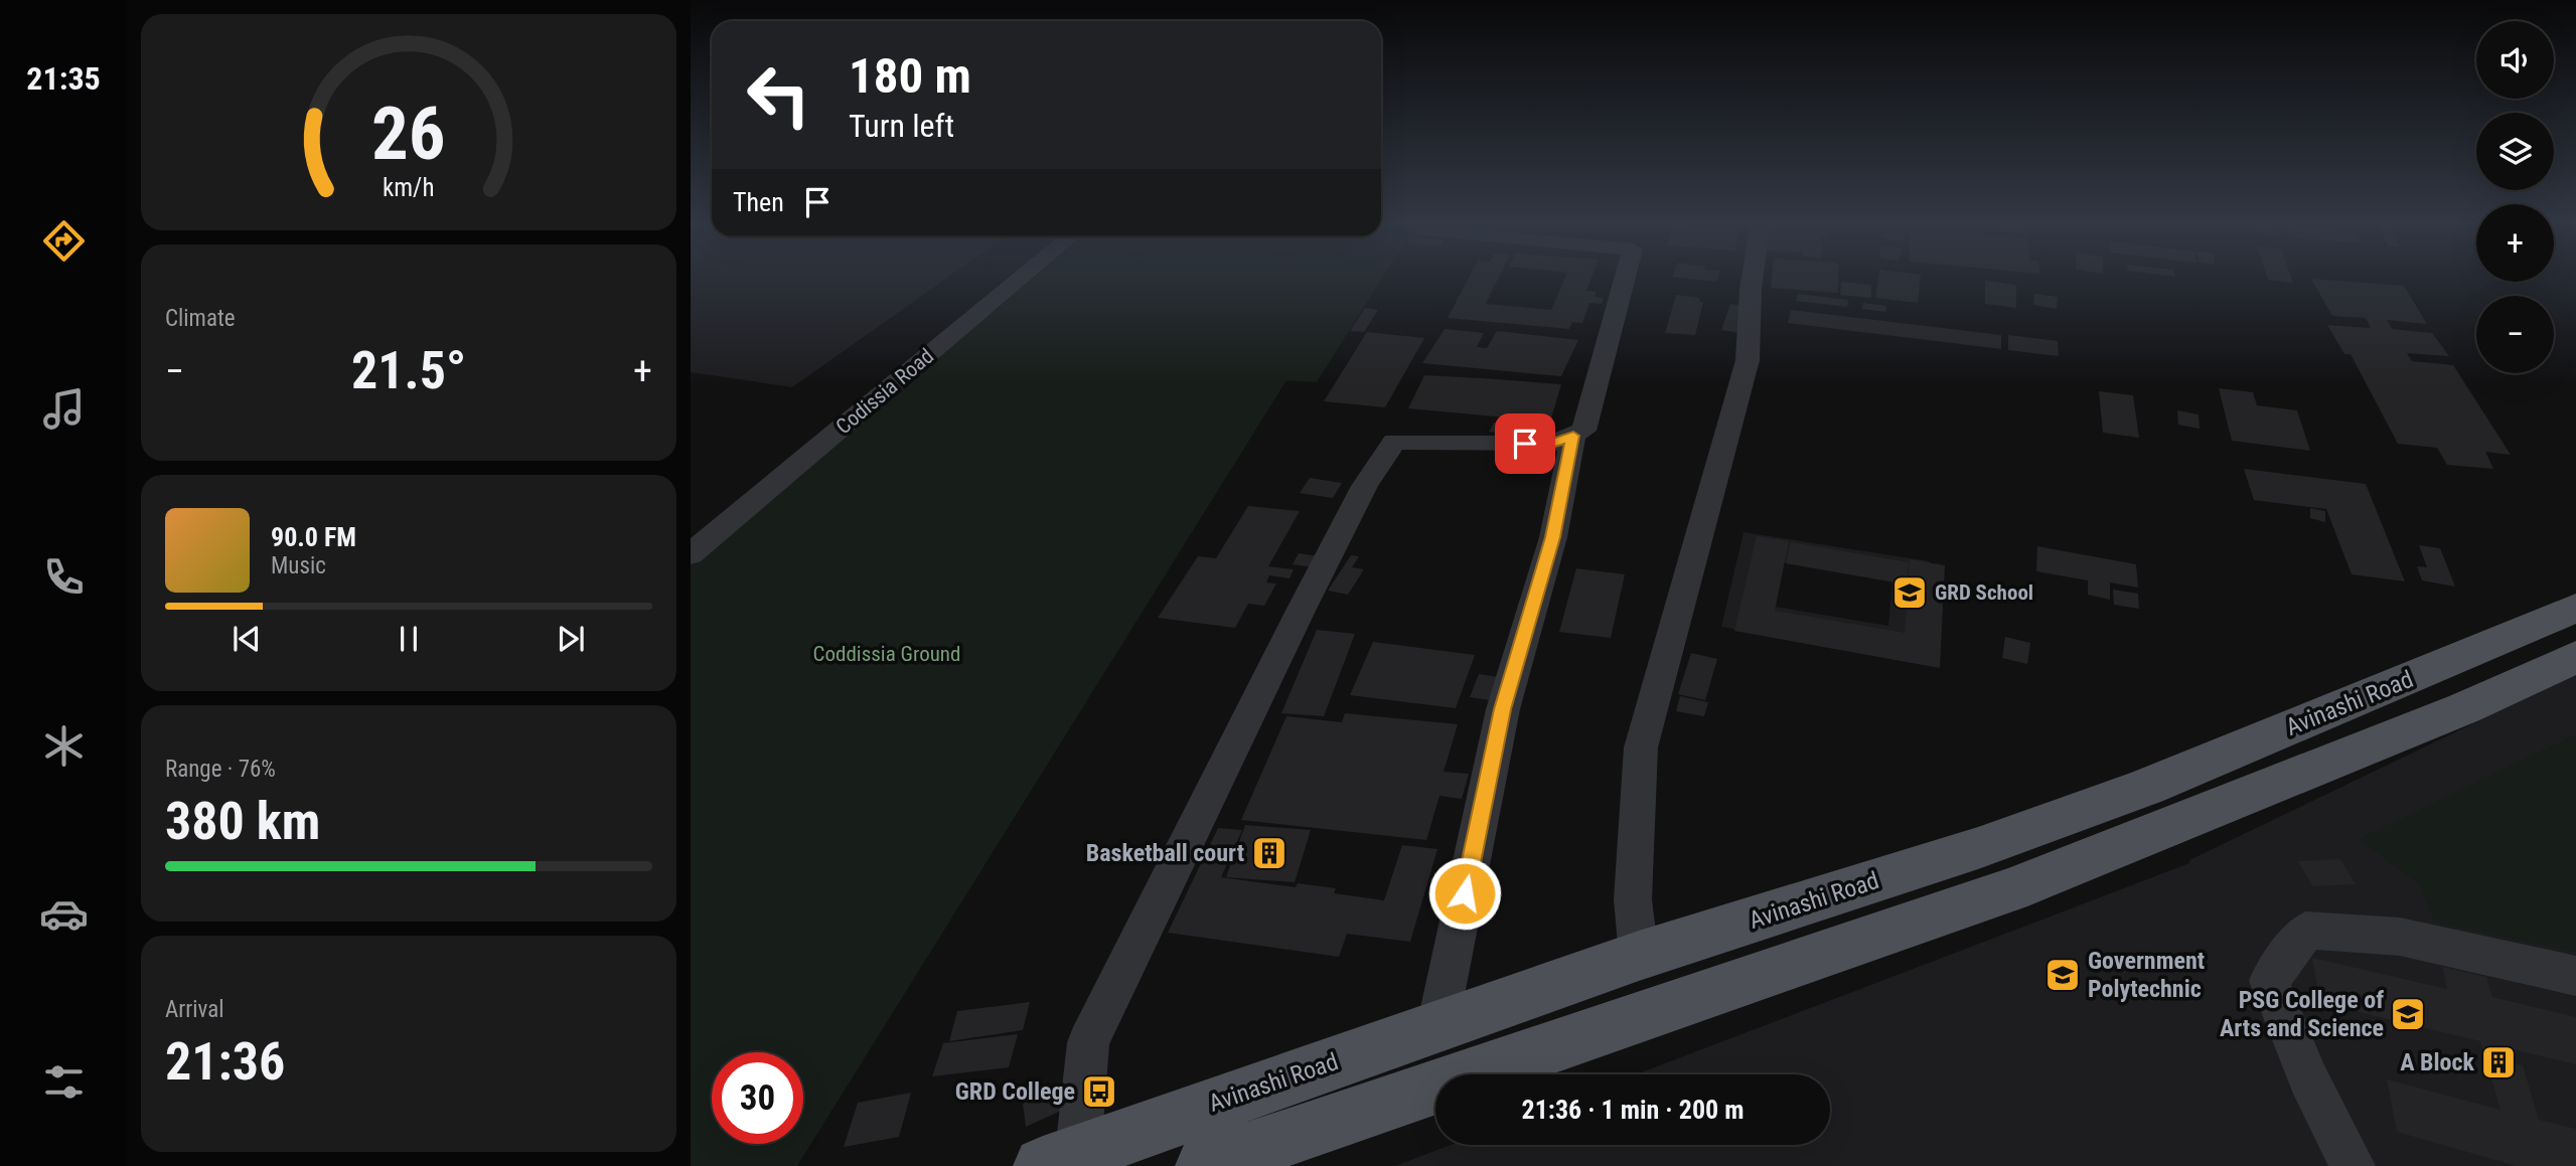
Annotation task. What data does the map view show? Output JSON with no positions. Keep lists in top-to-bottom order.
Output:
{
  "streets": {
    "main road": ["Avinashi Road"],
    "street": ["Codissia Road"]
  },
  "parks": ["Coddissia Ground"],
  "places": {
    "school or university": ["GRD School", "Government Polytechnic", "PSG College of Arts and Science"],
    "building": ["Basketball court", "A Block"],
    "bus stop": ["GRD College"]
  },
  "page": {
    "tabs": "21:35",
    "map_buttons": ["+", "−"],
    "turn": ["180 m", "Turn left"],
    "then": "Then",
    "tile": [
      "Climate",
      ["Range · 76%", "380 km"],
      ["Arrival", "21:36"]
    ],
    "heat": ["−", "21.5°", "+"],
    "song": ["90.0 FM", "Music"],
    "limit": "30",
    "trip": "21:36 · 1 min · 200 m",
    "gauge": ["26", "km/h"]
  }
}
